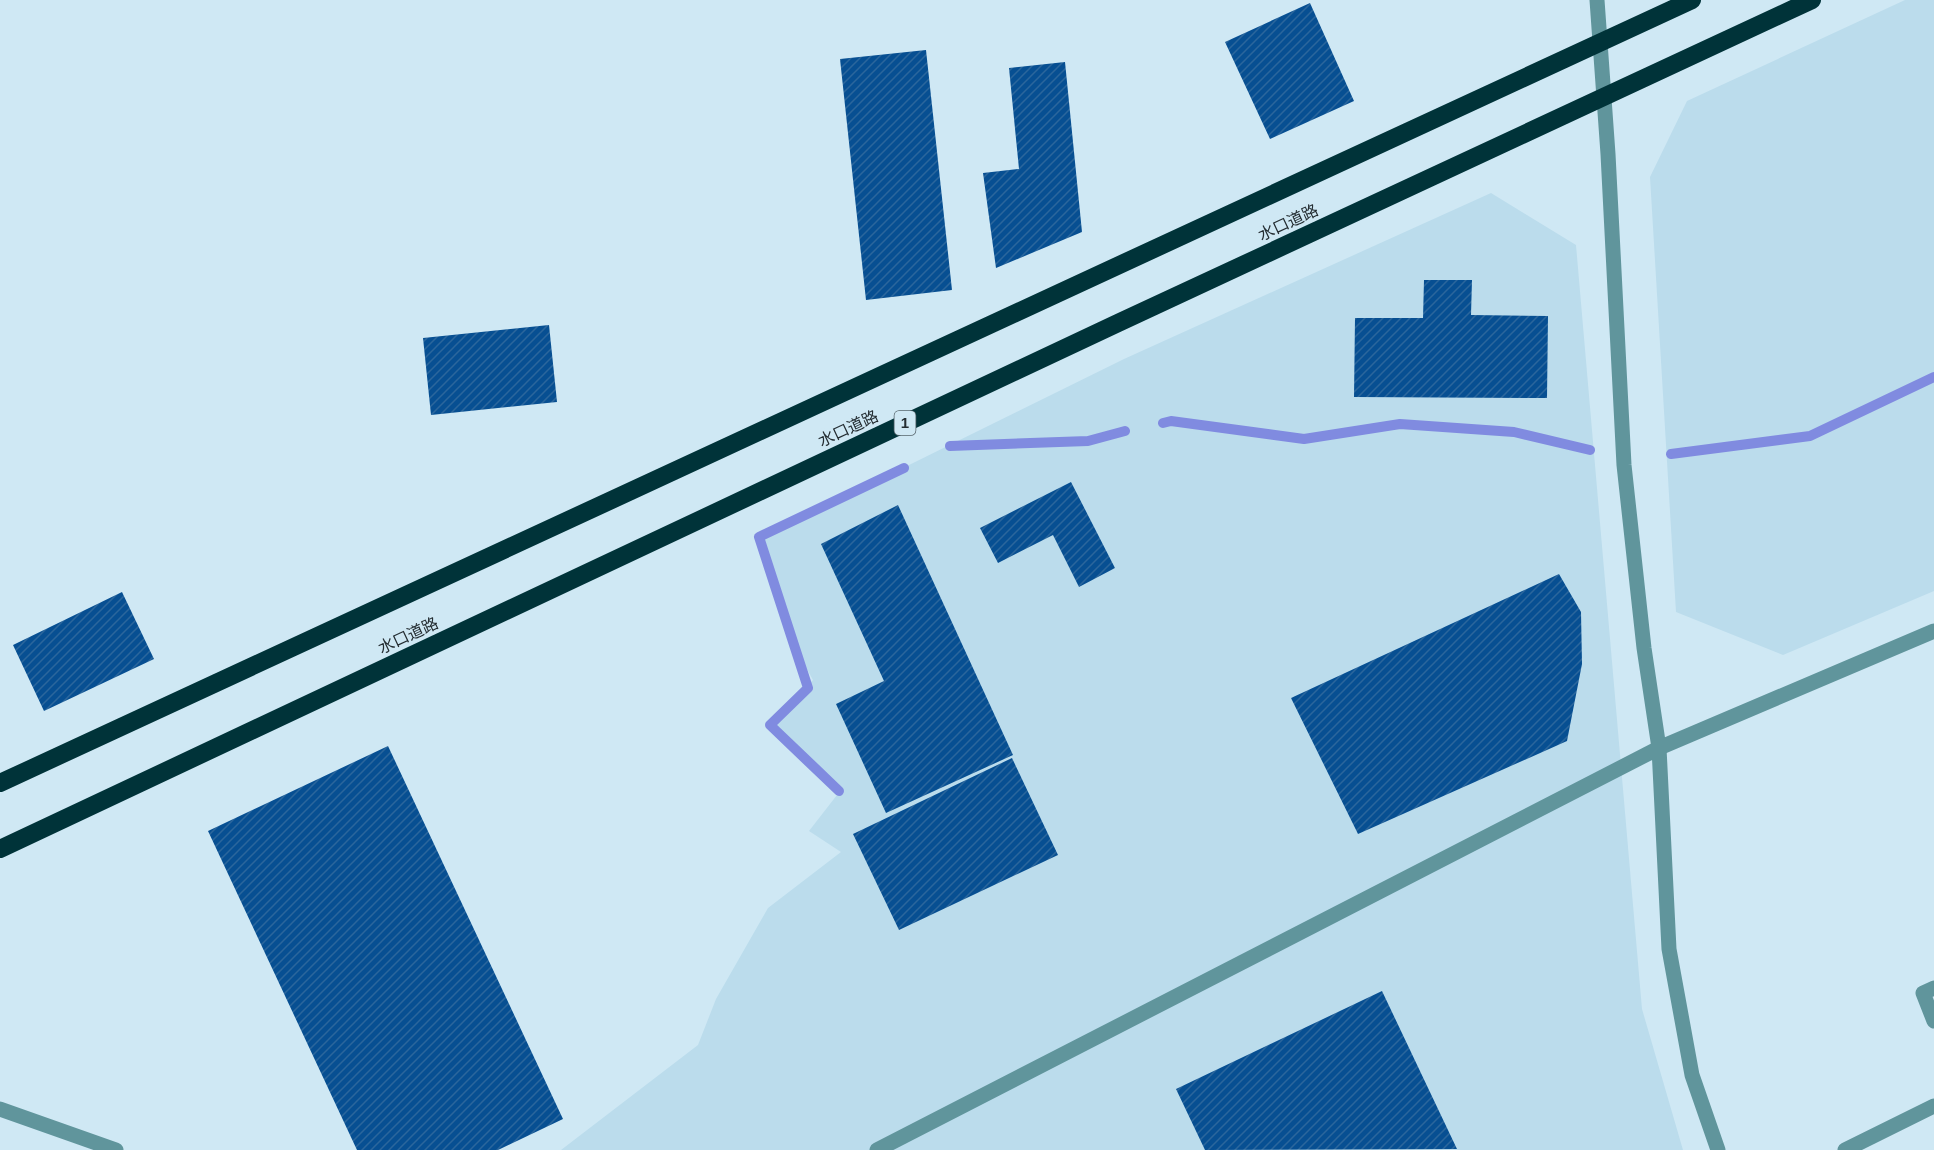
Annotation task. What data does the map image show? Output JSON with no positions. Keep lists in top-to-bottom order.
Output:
{
  "streets": {
    "highway": ["水口道路", "1"]
  }
}
